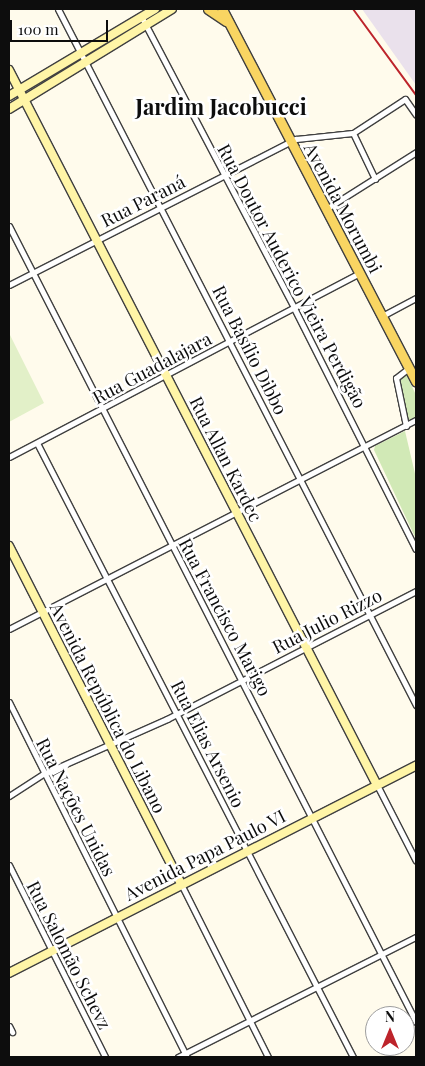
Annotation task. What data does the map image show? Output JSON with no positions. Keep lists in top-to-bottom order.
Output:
{
  "streets": {
    "main road": ["Avenida Morumbi"],
    "street": [
      "Rua Paraná",
      "Rua Doutor Auderico Vieira Perdigão",
      "Rua Basílio Dibbo",
      "Rua Guadalajara",
      "Rua Allan Kardec",
      "Rua Francisco Marigo",
      "Rua Julio Rizzo",
      "Avenida República do Libano",
      "Rua Elias Arsenio",
      "Rua Nações Unidas",
      "Avenida Papa Paulo VI",
      "Rua Salomão Schevz"
    ]
  },
  "crossings": [
    ["Rua Paraná", "Avenida Morumbi"],
    ["Rua Paraná", "Rua Doutor Auderico Vieira Perdigão"],
    ["Rua Paraná", "Rua Basílio Dibbo"],
    ["Rua Paraná", "Rua Allan Kardec"],
    ["Rua Paraná", "Rua Francisco Marigo"],
    ["Avenida Morumbi", "Rua Guadalajara"],
    ["Rua Doutor Auderico Vieira Perdigão", "Rua Guadalajara"],
    ["Rua Basílio Dibbo", "Rua Guadalajara"],
    ["Rua Basílio Dibbo", "Rua Julio Rizzo"],
    ["Rua Guadalajara", "Rua Allan Kardec"],
    ["Rua Guadalajara", "Rua Francisco Marigo"],
    ["Rua Guadalajara", "Rua Elias Arsenio"],
    ["Rua Allan Kardec", "Rua Julio Rizzo"],
    ["Rua Allan Kardec", "Avenida Papa Paulo VI"],
    ["Rua Francisco Marigo", "Rua Julio Rizzo"],
    ["Rua Francisco Marigo", "Avenida Papa Paulo VI"],
    ["Rua Julio Rizzo", "Avenida República do Libano"],
    ["Rua Julio Rizzo", "Rua Elias Arsenio"],
    ["Rua Julio Rizzo", "Rua Nações Unidas"],
    ["Avenida República do Libano", "Avenida Papa Paulo VI"],
    ["Rua Elias Arsenio", "Avenida Papa Paulo VI"],
    ["Rua Nações Unidas", "Avenida Papa Paulo VI"],
    ["Avenida Papa Paulo VI", "Rua Salomão Schevz"]
  ],
  "districts": ["Jardim Jacobucci"],
  "scale_bar": "100 m",
  "north": "top"
}
